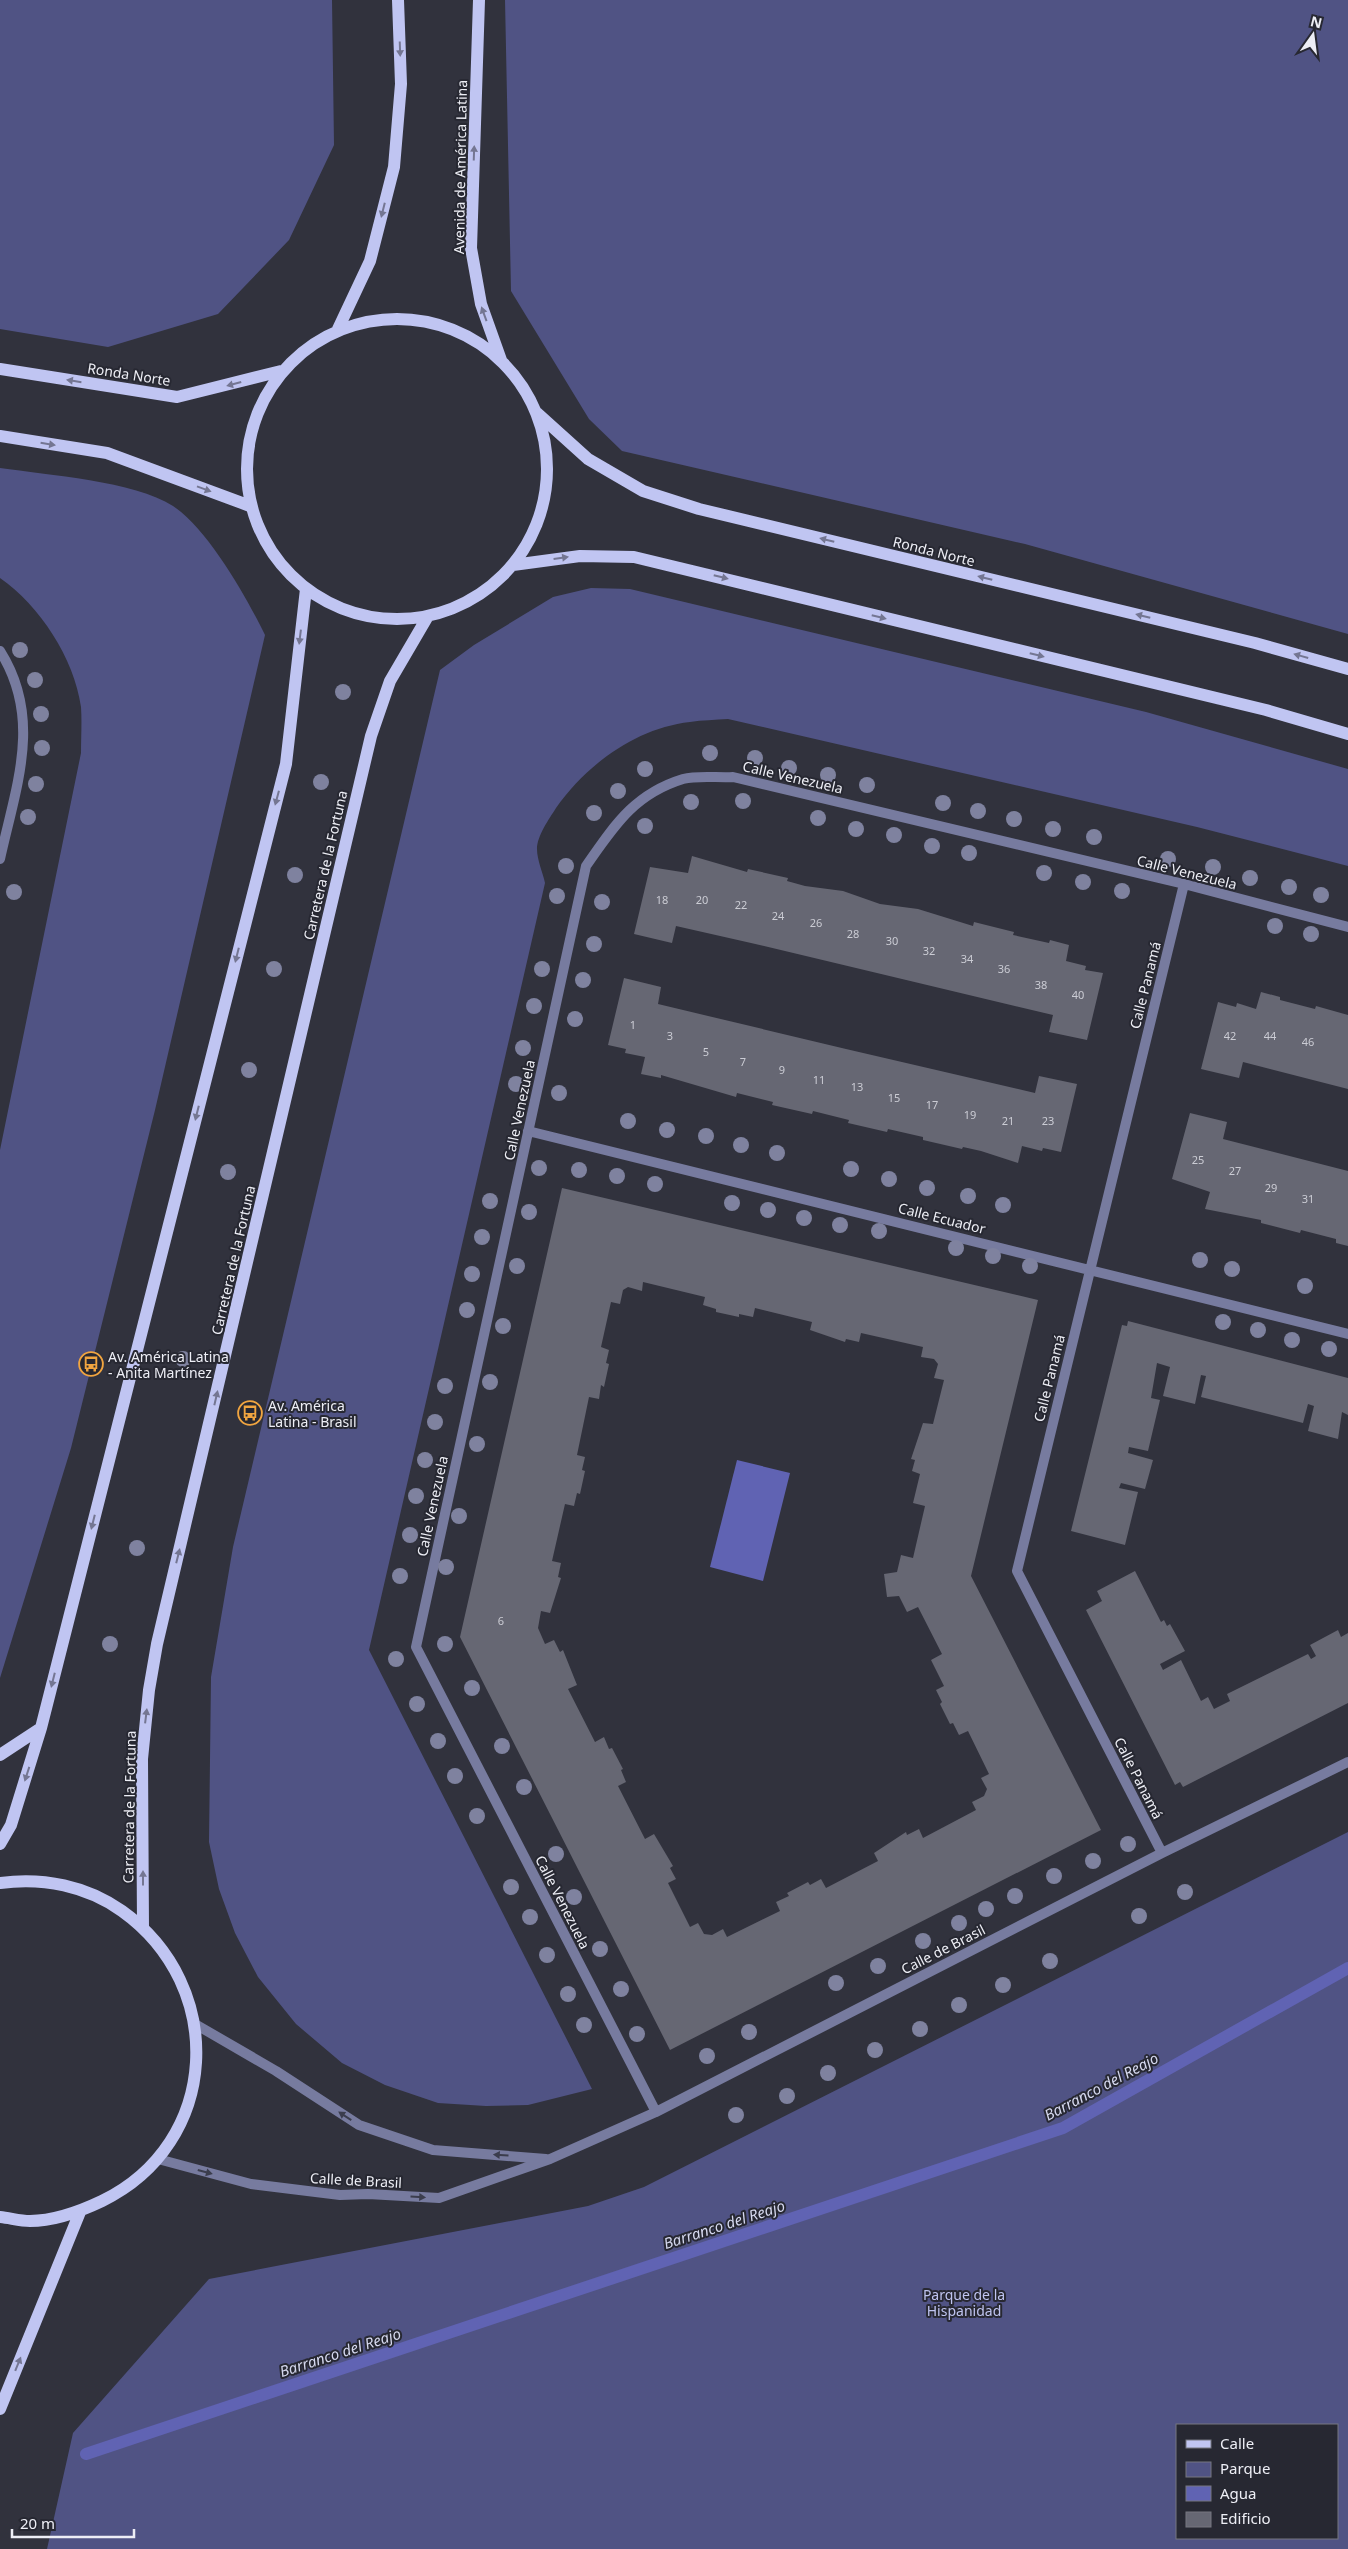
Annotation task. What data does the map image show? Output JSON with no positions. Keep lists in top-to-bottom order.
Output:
{
  "streets": {
    "main road": ["Avenida de América Latina", "Ronda Norte", "Carretera de la Fortuna"],
    "street": [
      "Calle Venezuela",
      "Calle Panamá",
      "Calle Ecuador",
      "Calle de Brasil"
    ]
  },
  "crossings": [
    ["Calle Venezuela", "Calle Panamá"],
    ["Calle Venezuela", "Calle Ecuador"],
    ["Calle Venezuela", "Calle de Brasil"],
    ["Calle Panamá", "Calle Ecuador"],
    ["Calle Panamá", "Calle de Brasil"]
  ],
  "water": ["Barranco del Reajo"],
  "parks": ["Parque de la Hispanidad"],
  "places": {
    "bus stop": ["Av. América Latina - Anita Martínez", "Av. América Latina - Brasil"]
  },
  "house_numbers": [
    "18",
    "20",
    "22",
    "24",
    "26",
    "28",
    "30",
    "32",
    "34",
    "36",
    "38",
    "40",
    "1",
    "3",
    "42",
    "44",
    "46",
    "5",
    "7",
    "9",
    "11",
    "13",
    "15",
    "17",
    "19",
    "21",
    "23",
    "25",
    "27",
    "29",
    "31",
    "6"
  ],
  "legend": [
    "Calle",
    "Parque",
    "Agua",
    "Edificio"
  ],
  "scale_bar": "20 m",
  "north": "top"
}
